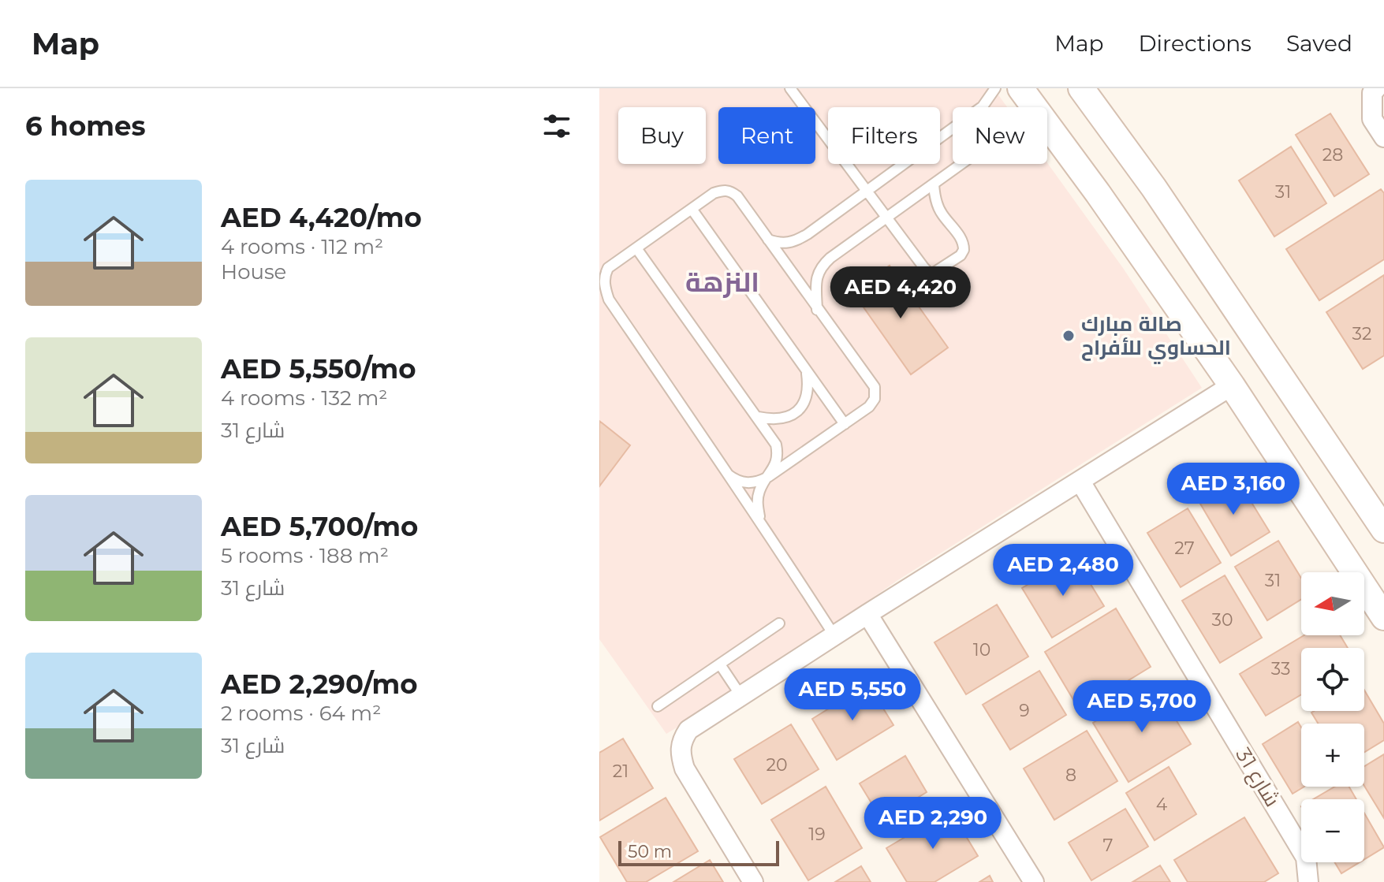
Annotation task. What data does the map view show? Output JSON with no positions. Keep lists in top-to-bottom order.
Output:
{
  "streets": {
    "street": ["شارع 31"]
  },
  "districts": ["النزهة"],
  "places": ["صالة مبارك الحساوي للأفراح"],
  "house_numbers": [
    "28",
    "31",
    "32",
    "27",
    "31",
    "30",
    "10",
    "33",
    "9",
    "20",
    "21",
    "8",
    "4",
    "19",
    "7"
  ],
  "scale_bar": "50 m",
  "north": "left",
  "page": {
    "header": "Map",
    "nav": ["Map", "Directions", "Saved"],
    "heading": "6 homes",
    "chip": [
      "Buy",
      "Rent",
      "Filters",
      "New"
    ],
    "list": [
      {
        "name": "AED 4,420/mo",
        "note": "4 rooms · 112 m² · House"
      },
      {
        "name": "AED 5,550/mo",
        "note": "4 rooms · 132 m² · شارع 31"
      },
      {
        "name": "AED 5,700/mo",
        "note": "5 rooms · 188 m² · شارع 31"
      },
      {
        "name": "AED 2,290/mo",
        "note": "2 rooms · 64 m² · شارع 31"
      }
    ],
    "price": [
      "AED 4,420",
      "AED 3,160",
      "AED 2,480",
      "AED 5,550",
      "AED 5,700",
      "AED 2,290"
    ],
    "map_buttons": ["+", "−"],
    "scale": "50 m"
  }
}
